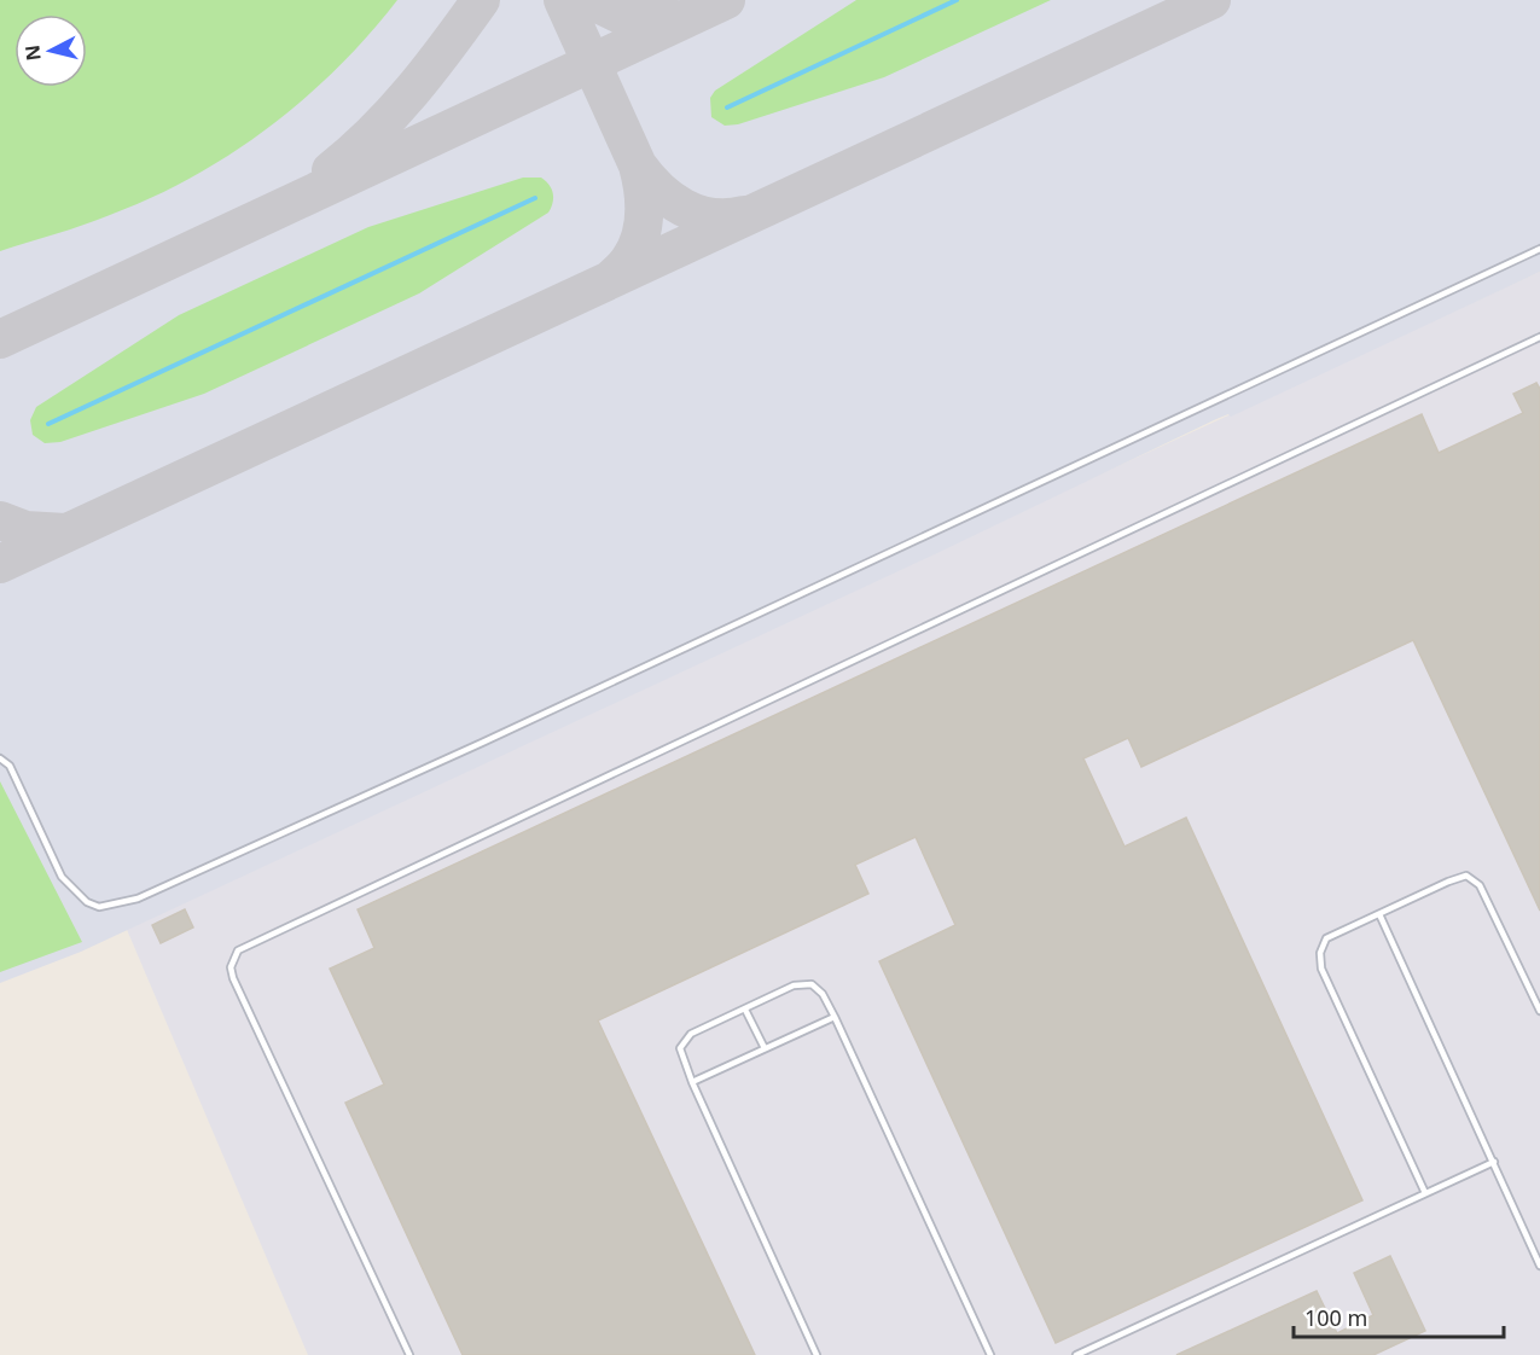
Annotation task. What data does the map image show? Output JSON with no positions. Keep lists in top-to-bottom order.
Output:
{
  "scale_bar": "100 m",
  "north": "left"
}
